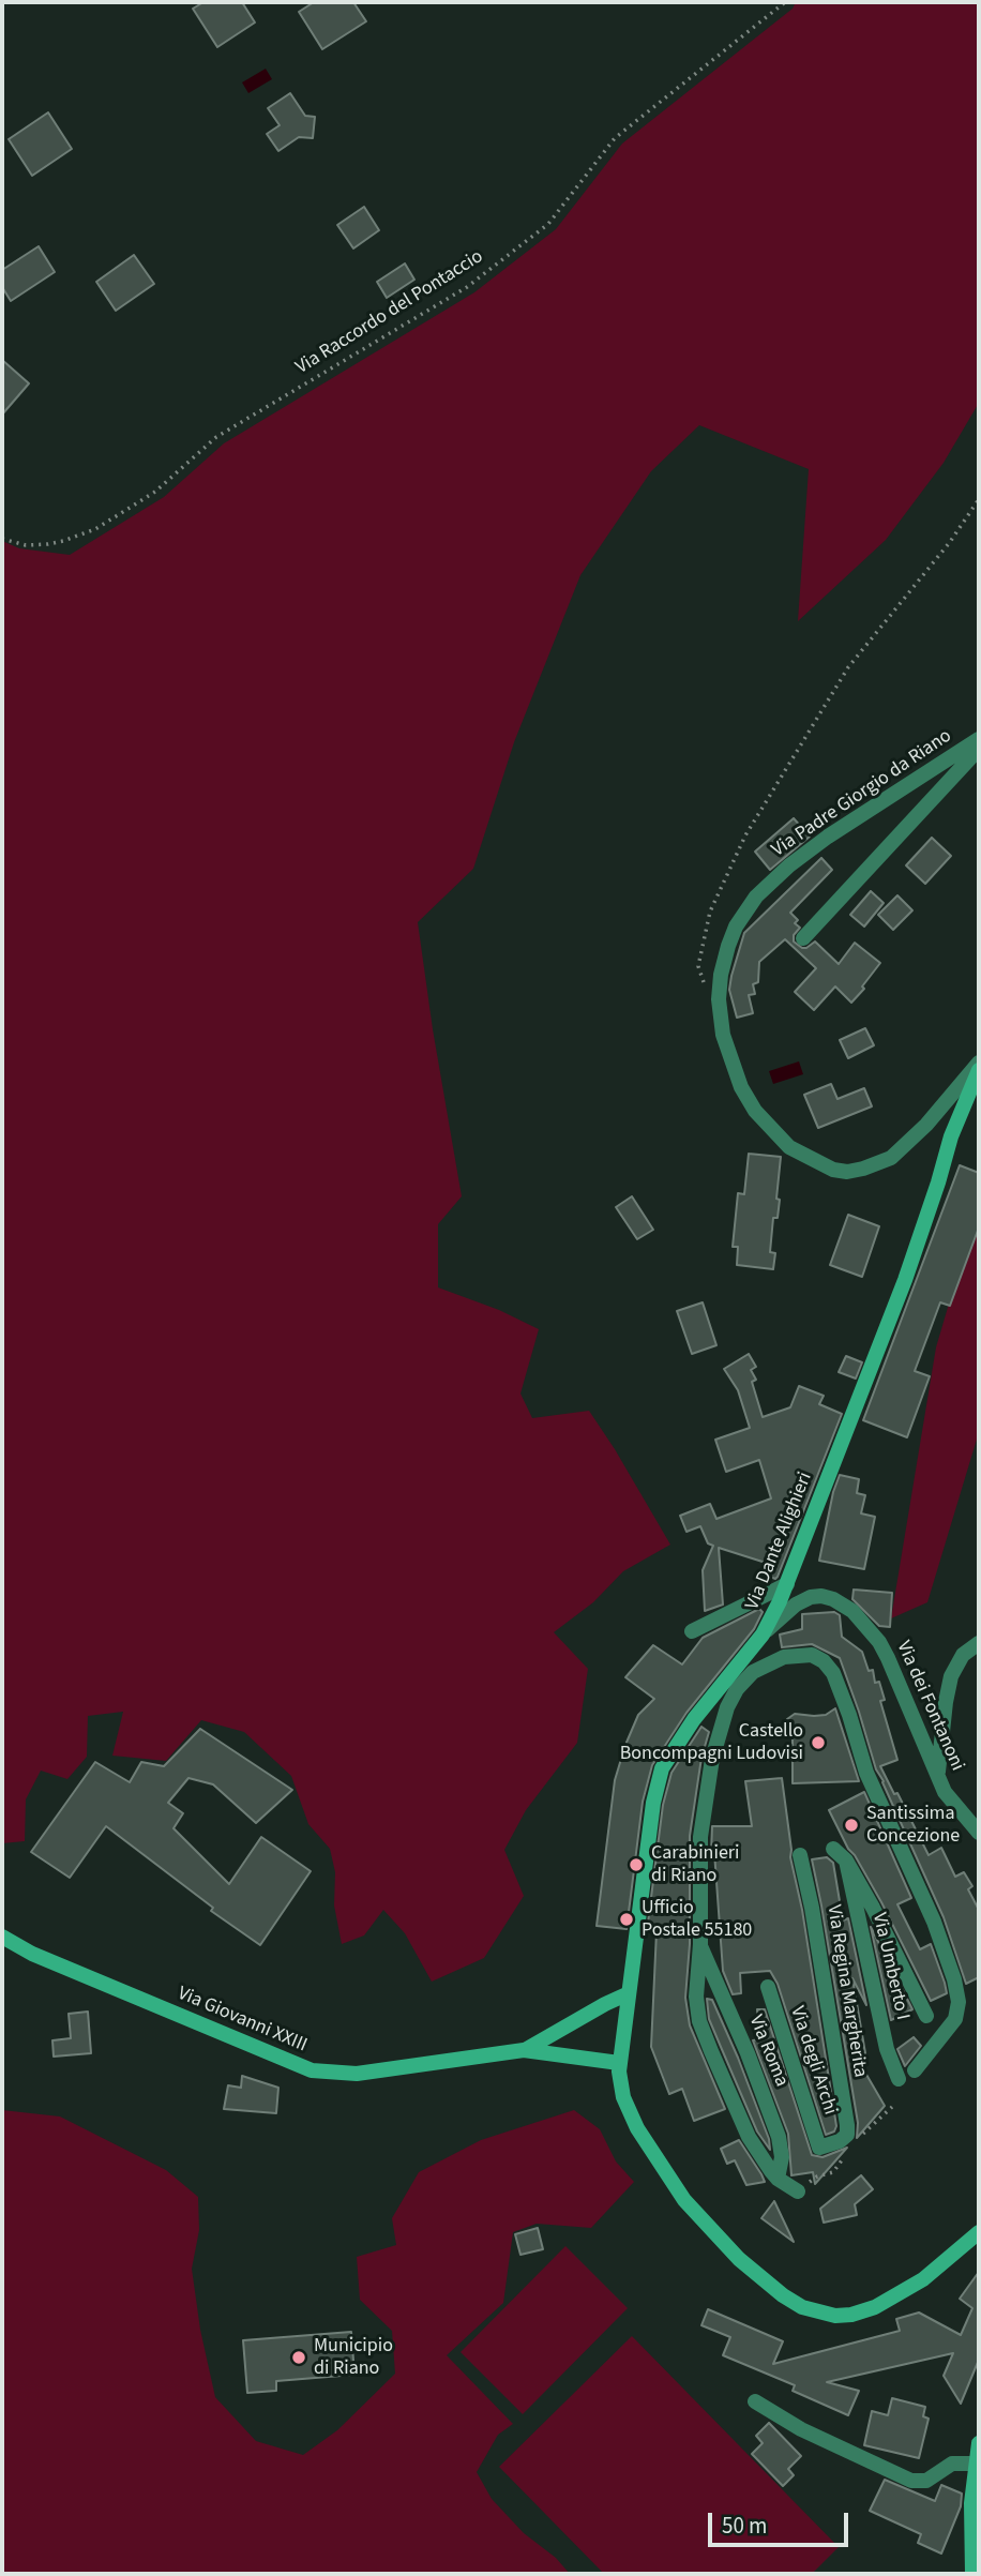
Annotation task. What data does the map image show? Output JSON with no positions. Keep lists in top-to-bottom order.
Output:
{
  "streets": {
    "main road": ["Via Dante Alighieri", "Via Giovanni XXIII"],
    "street": [
      "Via Padre Giorgio da Riano",
      "Via dei Fontanoni",
      "Via Umberto I",
      "Via Regina Margherita",
      "Via Roma",
      "Via degli Archi"
    ],
    "path": ["Via Raccordo del Pontaccio"]
  },
  "crossings": [
    ["Via Dante Alighieri", "Via dei Fontanoni"],
    ["Via Dante Alighieri", "Via Giovanni XXIII"],
    ["Via Regina Margherita", "Via degli Archi"]
  ],
  "places": [
    "Castello Boncompagni Ludovisi",
    "Santissima Concezione",
    "Carabinieri di Riano",
    "Ufficio Postale 55180",
    "Municipio di Riano"
  ],
  "scale_bar": "50 m"
}
